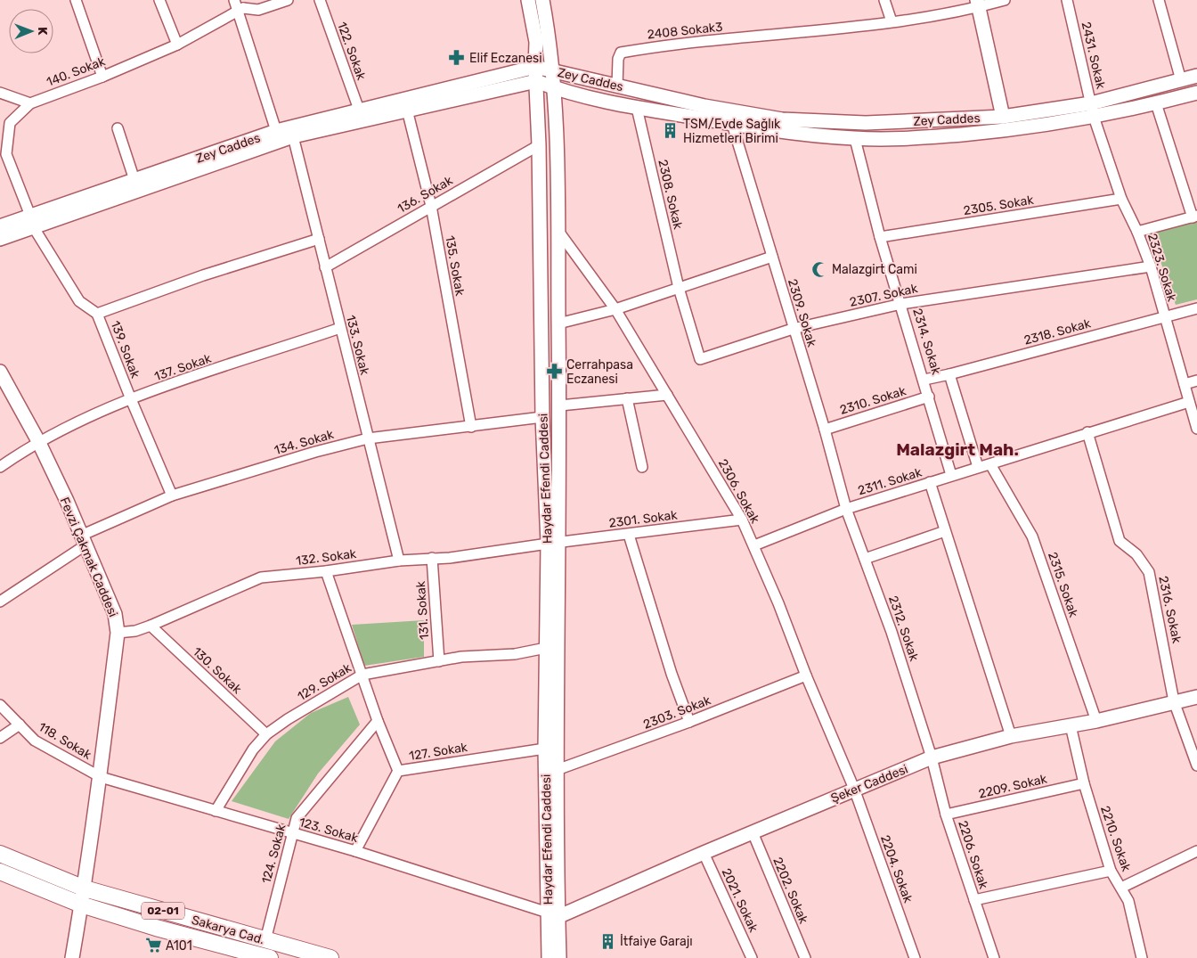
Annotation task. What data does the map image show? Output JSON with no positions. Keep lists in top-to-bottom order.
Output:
{
  "streets": {
    "main road": [
      "Zey Caddes",
      "Haydar Efendi Caddesi",
      "Fevzi Çakmak Caddesi",
      "Şeker Caddesi",
      "02-01",
      "Sakarya Cad."
    ],
    "street": [
      "2408 Sokak3",
      "122. Sokak",
      "2431. Sokak",
      "140. Sokak",
      "136. Sokak",
      "2308. Sokak",
      "2305. Sokak",
      "135. Sokak",
      "2323. Sokak",
      "2307. Sokak",
      "2309. Sokak",
      "2318. Sokak",
      "2314. Sokak",
      "133. Sokak",
      "139. Sokak",
      "137. Sokak",
      "2310. Sokak",
      "134. Sokak",
      "2311. Sokak",
      "2306. Sokak",
      "2301. Sokak",
      "132. Sokak",
      "2315. Sokak",
      "2316. Sokak",
      "131. Sokak",
      "2312. Sokak",
      "130. Sokak",
      "129. Sokak",
      "2303. Sokak",
      "118. Sokak",
      "127. Sokak",
      "2209. Sokak",
      "123. Sokak",
      "2210. Sokak",
      "124. Sokak",
      "2206. Sokak",
      "2204. Sokak",
      "2202. Sokak",
      "2021. Sokak"
    ]
  },
  "crossings": [
    ["2408 Sokak3", "Zey Caddes"],
    ["122. Sokak", "Zey Caddes"],
    ["2431. Sokak", "Zey Caddes"],
    ["2431. Sokak", "2323. Sokak"],
    ["140. Sokak", "Zey Caddes"],
    ["140. Sokak", "139. Sokak"],
    ["Zey Caddes", "2308. Sokak"],
    ["Zey Caddes", "135. Sokak"],
    ["Zey Caddes", "2323. Sokak"],
    ["Zey Caddes", "2309. Sokak"],
    ["Zey Caddes", "2314. Sokak"],
    ["Zey Caddes", "133. Sokak"],
    ["Zey Caddes", "139. Sokak"],
    ["Zey Caddes", "Haydar Efendi Caddesi"],
    ["136. Sokak", "135. Sokak"],
    ["136. Sokak", "133. Sokak"],
    ["136. Sokak", "Haydar Efendi Caddesi"],
    ["2308. Sokak", "2307. Sokak"],
    ["2305. Sokak", "2323. Sokak"],
    ["2305. Sokak", "2314. Sokak"],
    ["135. Sokak", "134. Sokak"],
    ["2323. Sokak", "2307. Sokak"],
    ["2323. Sokak", "2318. Sokak"],
    ["2323. Sokak", "2311. Sokak"],
    ["2307. Sokak", "2309. Sokak"],
    ["2307. Sokak", "2314. Sokak"],
    ["2309. Sokak", "2310. Sokak"],
    ["2309. Sokak", "2311. Sokak"],
    ["2309. Sokak", "2312. Sokak"],
    ["2318. Sokak", "2314. Sokak"],
    ["2314. Sokak", "2310. Sokak"],
    ["2314. Sokak", "2311. Sokak"],
    ["133. Sokak", "137. Sokak"],
    ["133. Sokak", "134. Sokak"],
    ["133. Sokak", "132. Sokak"],
    ["139. Sokak", "137. Sokak"],
    ["139. Sokak", "134. Sokak"],
    ["137. Sokak", "Fevzi Çakmak Caddesi"],
    ["134. Sokak", "Haydar Efendi Caddesi"],
    ["134. Sokak", "Fevzi Çakmak Caddesi"],
    ["Haydar Efendi Caddesi", "2306. Sokak"],
    ["Haydar Efendi Caddesi", "2301. Sokak"],
    ["Haydar Efendi Caddesi", "132. Sokak"],
    ["Haydar Efendi Caddesi", "129. Sokak"],
    ["Haydar Efendi Caddesi", "2303. Sokak"],
    ["Haydar Efendi Caddesi", "127. Sokak"],
    ["Haydar Efendi Caddesi", "Şeker Caddesi"],
    ["Haydar Efendi Caddesi", "123. Sokak"],
    ["2311. Sokak", "2306. Sokak"],
    ["2311. Sokak", "2315. Sokak"],
    ["2311. Sokak", "2316. Sokak"],
    ["2311. Sokak", "2312. Sokak"],
    ["2306. Sokak", "2301. Sokak"],
    ["2306. Sokak", "2303. Sokak"],
    ["2306. Sokak", "Şeker Caddesi"],
    ["2306. Sokak", "2204. Sokak"],
    ["2301. Sokak", "132. Sokak"],
    ["Fevzi Çakmak Caddesi", "132. Sokak"],
    ["Fevzi Çakmak Caddesi", "118. Sokak"],
    ["Fevzi Çakmak Caddesi", "123. Sokak"],
    ["Fevzi Çakmak Caddesi", "Sakarya Cad."],
    ["132. Sokak", "131. Sokak"],
    ["132. Sokak", "130. Sokak"],
    ["2315. Sokak", "Şeker Caddesi"],
    ["2316. Sokak", "Şeker Caddesi"],
    ["131. Sokak", "129. Sokak"],
    ["2312. Sokak", "Şeker Caddesi"],
    ["2312. Sokak", "2206. Sokak"],
    ["130. Sokak", "129. Sokak"],
    ["129. Sokak", "123. Sokak"],
    ["118. Sokak", "123. Sokak"],
    ["127. Sokak", "123. Sokak"],
    ["Şeker Caddesi", "123. Sokak"],
    ["Şeker Caddesi", "2210. Sokak"],
    ["Şeker Caddesi", "2206. Sokak"],
    ["Şeker Caddesi", "2204. Sokak"],
    ["Şeker Caddesi", "2202. Sokak"],
    ["Şeker Caddesi", "2021. Sokak"],
    ["2209. Sokak", "2210. Sokak"],
    ["2209. Sokak", "2206. Sokak"],
    ["123. Sokak", "124. Sokak"],
    ["124. Sokak", "Sakarya Cad."]
  ],
  "districts": ["Malazgirt Mah."],
  "places": {
    "pharmacy": ["Elif Eczanesi", "Cerrahpasa Eczanesi"],
    "building": ["TSM/Evde Sağlık Hizmetleri Birimi", "İtfaiye Garajı"],
    "mosque": ["Malazgirt Cami"],
    "supermarket": ["A101"]
  },
  "north": "right"
}
